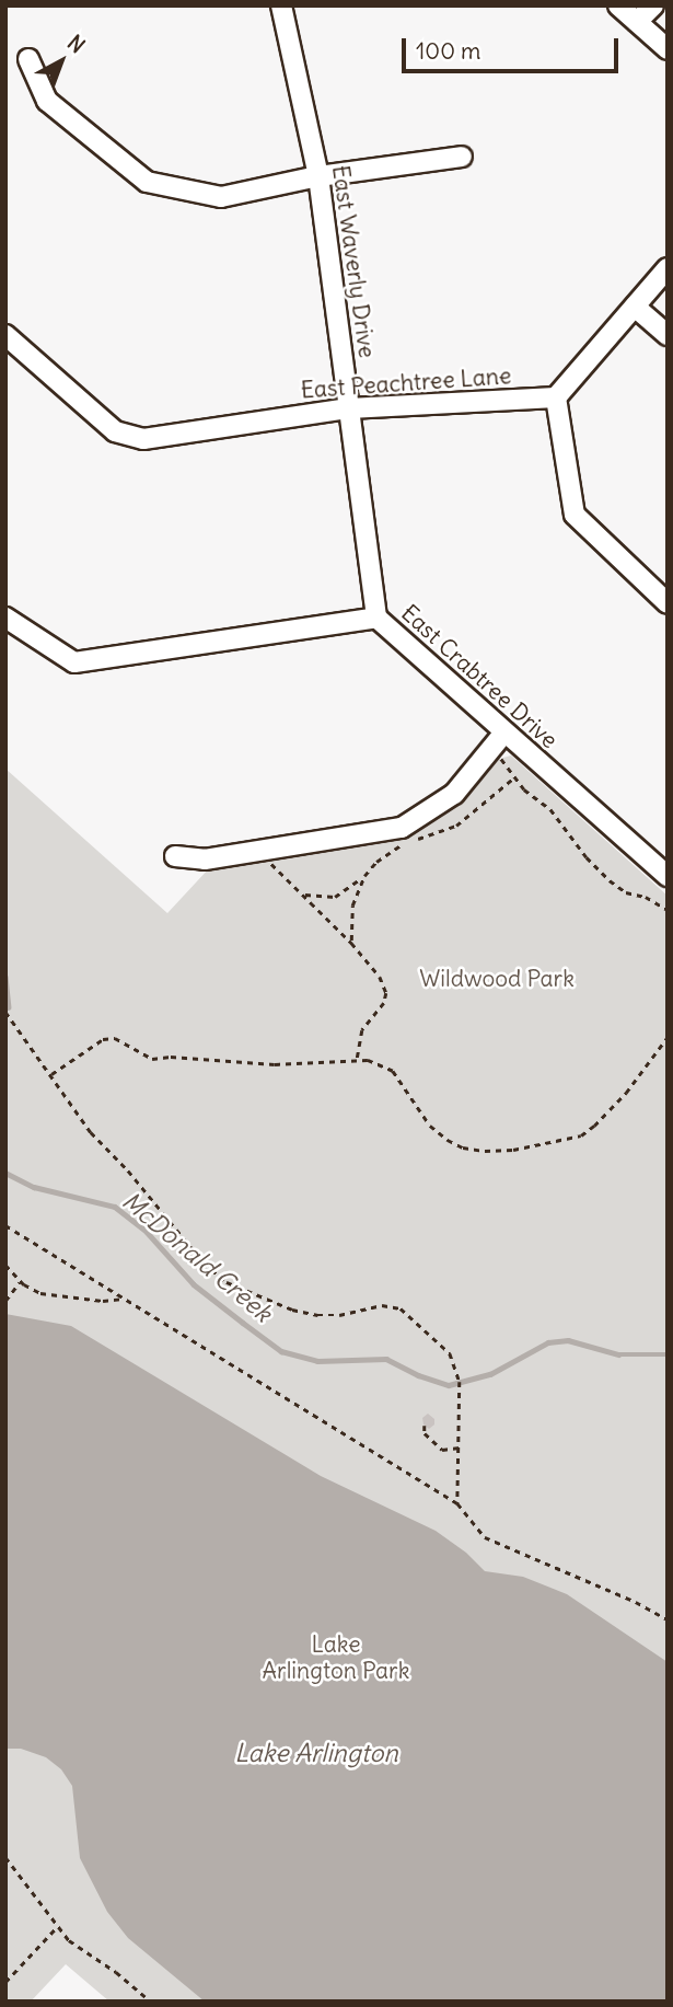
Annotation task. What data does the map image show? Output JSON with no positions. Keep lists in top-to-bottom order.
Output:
{
  "streets": {
    "street": ["East Waverly Drive", "East Peachtree Lane", "East Crabtree Drive"]
  },
  "crossings": [
    ["East Waverly Drive", "East Peachtree Lane"],
    ["East Waverly Drive", "East Crabtree Drive"]
  ],
  "water": ["McDonald Creek", "Lake Arlington"],
  "parks": ["Wildwood Park", "Lake Arlington Park"],
  "scale_bar": "100 m",
  "north": "top right"
}
